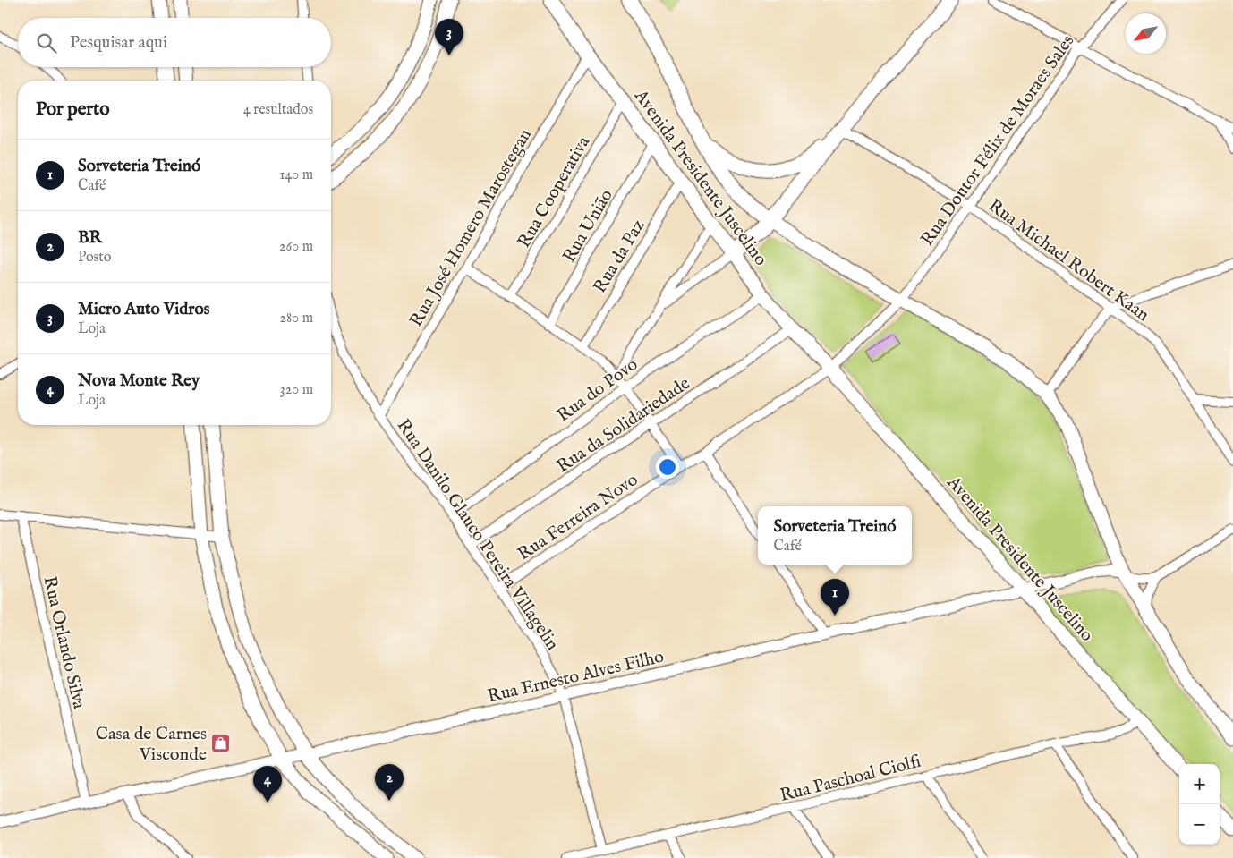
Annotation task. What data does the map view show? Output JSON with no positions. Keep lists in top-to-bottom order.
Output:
{
  "streets": {
    "main road": ["Avenida Presidente Juscelino"],
    "street": [
      "Rua Doutor Félix de Moraes Sales",
      "Rua Cooperativa",
      "Rua União",
      "Rua José Homero Marostegan",
      "Rua da Paz",
      "Rua Michael Robert Kaan",
      "Rua do Povo",
      "Rua da Solidariedade",
      "Rua Ferreira Novo",
      "Rua Danilo Glauco Pereira Villagelin",
      "Rua Orlando Silva",
      "Rua Ernesto Alves Filho",
      "Rua Paschoal Ciolfi"
    ]
  },
  "crossings": [
    ["Rua Doutor Félix de Moraes Sales", "Avenida Presidente Juscelino"],
    ["Rua Doutor Félix de Moraes Sales", "Rua Michael Robert Kaan"],
    ["Avenida Presidente Juscelino", "Rua Cooperativa"],
    ["Avenida Presidente Juscelino", "Rua União"],
    ["Avenida Presidente Juscelino", "Rua José Homero Marostegan"],
    ["Avenida Presidente Juscelino", "Rua da Paz"],
    ["Avenida Presidente Juscelino", "Rua do Povo"],
    ["Avenida Presidente Juscelino", "Rua da Solidariedade"],
    ["Avenida Presidente Juscelino", "Rua Ferreira Novo"],
    ["Avenida Presidente Juscelino", "Rua Ernesto Alves Filho"],
    ["Avenida Presidente Juscelino", "Rua Paschoal Ciolfi"],
    ["Rua José Homero Marostegan", "Rua Danilo Glauco Pereira Villagelin"],
    ["Rua do Povo", "Rua Danilo Glauco Pereira Villagelin"],
    ["Rua da Solidariedade", "Rua Danilo Glauco Pereira Villagelin"],
    ["Rua Ferreira Novo", "Rua Danilo Glauco Pereira Villagelin"],
    ["Rua Danilo Glauco Pereira Villagelin", "Rua Ernesto Alves Filho"],
    ["Rua Danilo Glauco Pereira Villagelin", "Rua Paschoal Ciolfi"],
    ["Rua Orlando Silva", "Rua Ernesto Alves Filho"]
  ],
  "places": {
    "shop": ["Casa de Carnes Visconde"]
  },
  "north": "bottom left",
  "page": {
    "search": "Pesquisar aqui",
    "pins": [
      "3",
      "1",
      "2",
      "4"
    ],
    "heading": ["Por perto", "4 resultados"],
    "list": [
      {
        "mark": "1",
        "name": "Sorveteria Treinó",
        "note": "Café",
        "value": "140 m"
      },
      {
        "mark": "2",
        "name": "BR",
        "note": "Posto",
        "value": "260 m"
      },
      {
        "mark": "3",
        "name": "Micro Auto Vidros",
        "note": "Loja",
        "value": "280 m"
      },
      {
        "mark": "4",
        "name": "Nova Monte Rey",
        "note": "Loja",
        "value": "320 m"
      }
    ],
    "popup": ["Sorveteria Treinó", "Café"],
    "map_buttons": ["+", "−"]
  }
}
